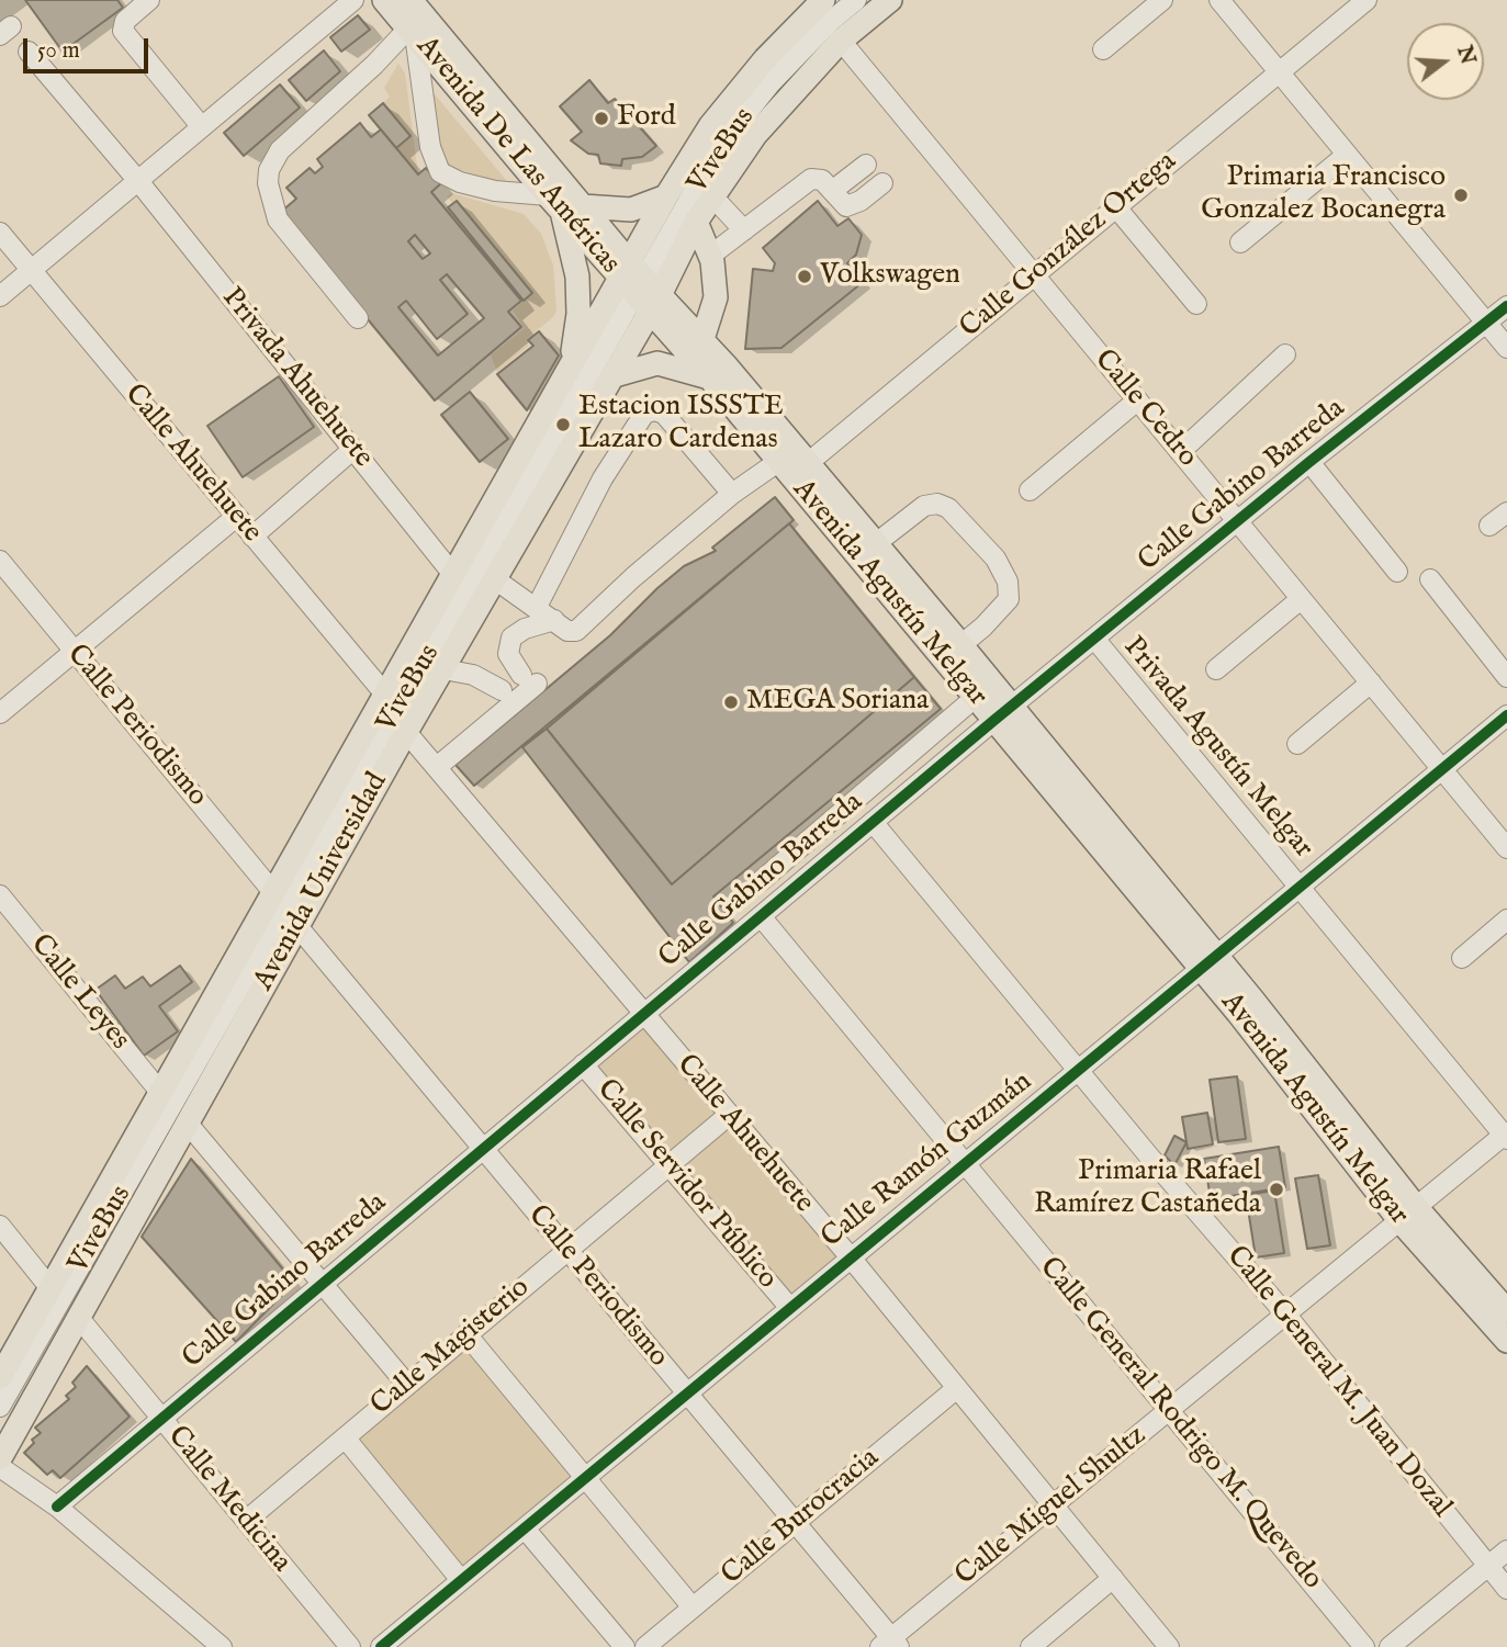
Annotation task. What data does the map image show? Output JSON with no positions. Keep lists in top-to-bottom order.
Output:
{
  "streets": {
    "main road": ["Avenida De Las Américas", "Avenida Agustín Melgar", "Avenida Universidad"],
    "street": [
      "ViveBus",
      "Calle González Ortega",
      "Privada Ahuehuete",
      "Calle Cedro",
      "Calle Ahuehuete",
      "Calle Gabino Barreda",
      "Calle Periodismo",
      "Privada Agustín Melgar",
      "Calle Leyes",
      "Calle Ramón Guzmán",
      "Calle Servidor Público",
      "Calle Magisterio",
      "Calle General M. Juan Dozal",
      "Calle General Rodrigo M. Quevedo",
      "Calle Medicina",
      "Calle Miguel Shultz",
      "Calle Burocracia"
    ]
  },
  "crossings": [
    ["ViveBus", "Avenida De Las Américas"],
    ["ViveBus", "Avenida Agustín Melgar"],
    ["ViveBus", "Avenida Universidad"],
    ["Avenida De Las Américas", "Avenida Agustín Melgar"],
    ["Avenida De Las Américas", "Avenida Universidad"],
    ["Calle González Ortega", "Calle Cedro"],
    ["Calle González Ortega", "Avenida Agustín Melgar"],
    ["Privada Ahuehuete", "Avenida Universidad"],
    ["Calle Cedro", "Calle Gabino Barreda"],
    ["Calle Cedro", "Calle Ramón Guzmán"],
    ["Calle Ahuehuete", "Calle Gabino Barreda"],
    ["Calle Ahuehuete", "Avenida Universidad"],
    ["Calle Ahuehuete", "Calle Ramón Guzmán"],
    ["Calle Ahuehuete", "Calle Magisterio"],
    ["Calle Ahuehuete", "Calle Miguel Shultz"],
    ["Calle Ahuehuete", "Calle Burocracia"],
    ["Calle Gabino Barreda", "Avenida Agustín Melgar"],
    ["Calle Gabino Barreda", "Calle Periodismo"],
    ["Calle Gabino Barreda", "Privada Agustín Melgar"],
    ["Calle Gabino Barreda", "Calle Servidor Público"],
    ["Calle Gabino Barreda", "Calle General M. Juan Dozal"],
    ["Calle Gabino Barreda", "Calle General Rodrigo M. Quevedo"],
    ["Calle Gabino Barreda", "Calle Medicina"],
    ["Avenida Agustín Melgar", "Avenida Universidad"],
    ["Avenida Agustín Melgar", "Calle Ramón Guzmán"],
    ["Avenida Agustín Melgar", "Calle Miguel Shultz"],
    ["Calle Periodismo", "Avenida Universidad"],
    ["Calle Periodismo", "Calle Ramón Guzmán"],
    ["Calle Periodismo", "Calle Magisterio"],
    ["Calle Periodismo", "Calle Miguel Shultz"],
    ["Calle Periodismo", "Calle Burocracia"],
    ["Privada Agustín Melgar", "Calle Ramón Guzmán"],
    ["Privada Agustín Melgar", "Calle Miguel Shultz"],
    ["Avenida Universidad", "Calle Leyes"],
    ["Avenida Universidad", "Calle Medicina"],
    ["Calle Ramón Guzmán", "Calle Servidor Público"],
    ["Calle Ramón Guzmán", "Calle General M. Juan Dozal"],
    ["Calle Ramón Guzmán", "Calle General Rodrigo M. Quevedo"],
    ["Calle Servidor Público", "Calle Magisterio"],
    ["Calle Magisterio", "Calle Medicina"],
    ["Calle General M. Juan Dozal", "Calle Miguel Shultz"],
    ["Calle General Rodrigo M. Quevedo", "Calle Miguel Shultz"]
  ],
  "places": [
    "Ford",
    "Primaria Francisco Gonzalez Bocanegra",
    "Volkswagen",
    "Estacion ISSSTE Lazaro Cardenas",
    "MEGA Soriana",
    "Primaria Rafael Ramírez Castañeda"
  ],
  "scale_bar": "50 m",
  "north": "right"
}
